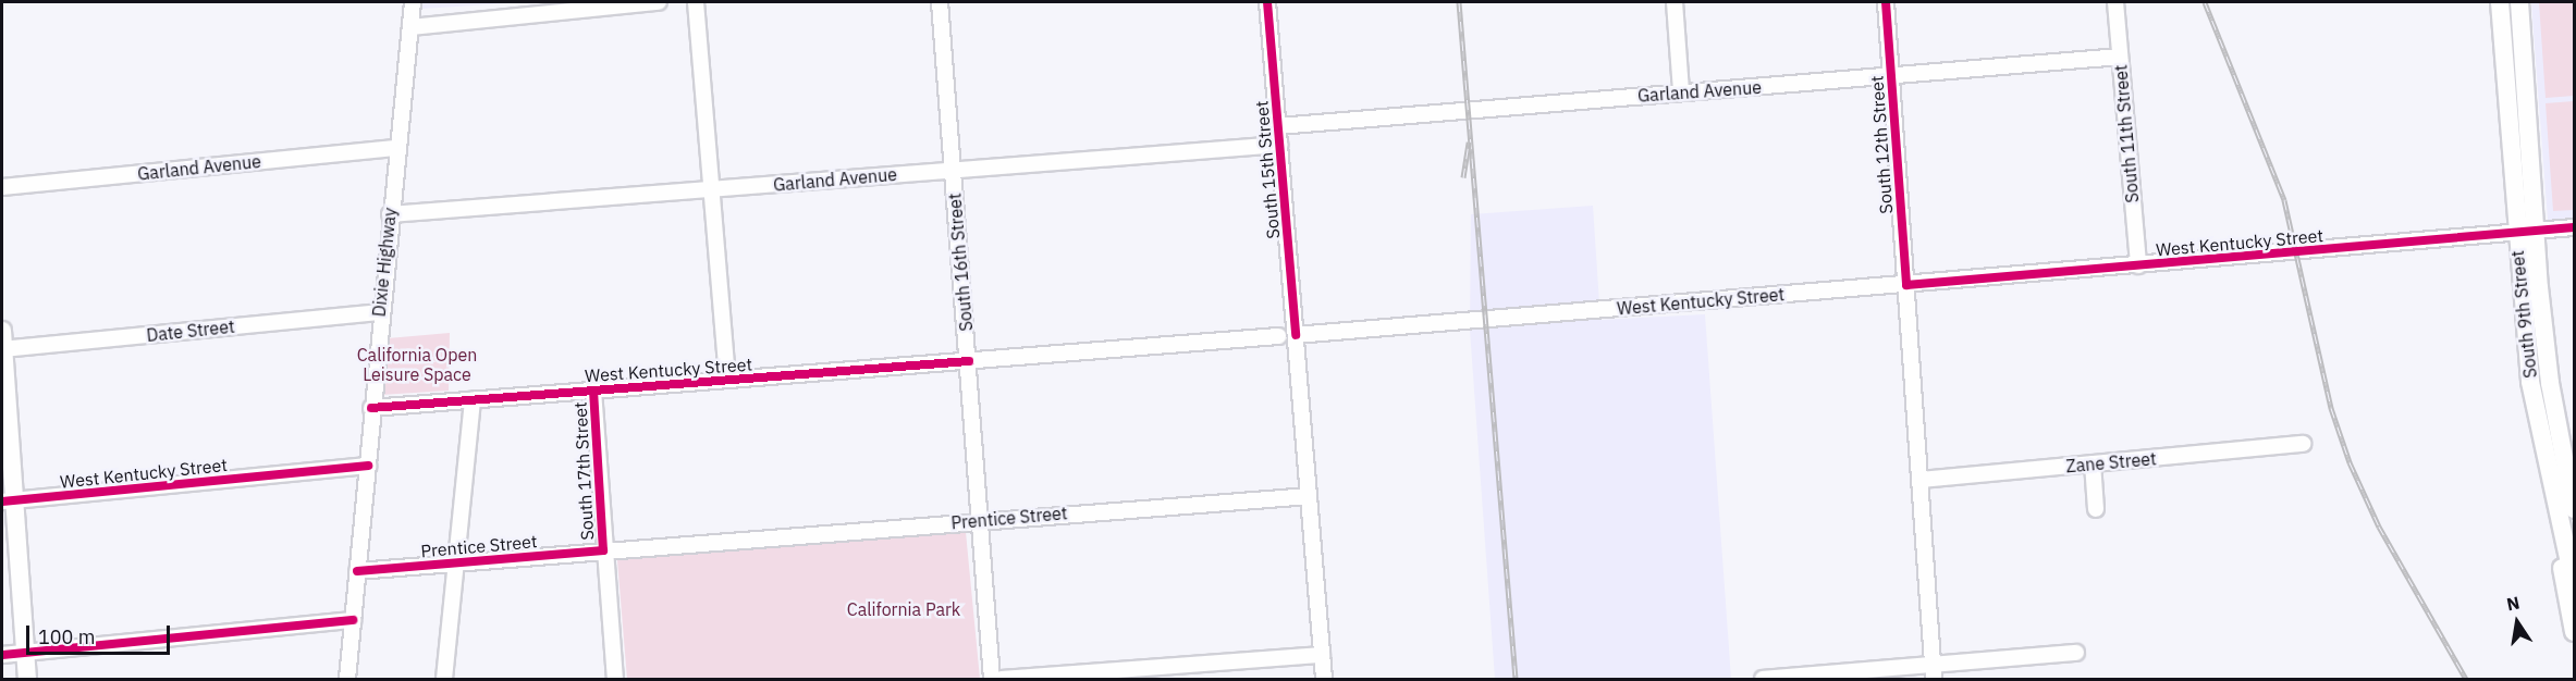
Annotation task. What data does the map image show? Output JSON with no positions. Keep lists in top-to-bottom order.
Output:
{
  "streets": {
    "main road": ["South 9th Street"],
    "street": [
      "Garland Avenue",
      "South 11th Street",
      "South 12th Street",
      "South 15th Street",
      "West Kentucky Street",
      "Dixie Highway",
      "South 16th Street",
      "Date Street",
      "Zane Street",
      "South 17th Street",
      "Prentice Street"
    ]
  },
  "crossings": [
    ["Garland Avenue", "South 11th Street"],
    ["Garland Avenue", "South 12th Street"],
    ["Garland Avenue", "South 15th Street"],
    ["Garland Avenue", "Dixie Highway"],
    ["Garland Avenue", "South 16th Street"],
    ["South 11th Street", "West Kentucky Street"],
    ["South 12th Street", "West Kentucky Street"],
    ["South 12th Street", "Zane Street"],
    ["South 15th Street", "West Kentucky Street"],
    ["South 15th Street", "Prentice Street"],
    ["West Kentucky Street", "Dixie Highway"],
    ["West Kentucky Street", "South 16th Street"],
    ["West Kentucky Street", "South 9th Street"],
    ["West Kentucky Street", "South 17th Street"],
    ["Dixie Highway", "Date Street"],
    ["Dixie Highway", "Prentice Street"],
    ["South 16th Street", "Prentice Street"],
    ["South 17th Street", "Prentice Street"]
  ],
  "parks": ["California Open Leisure Space", "California Park"],
  "scale_bar": "100 m",
  "north": "top"
}
